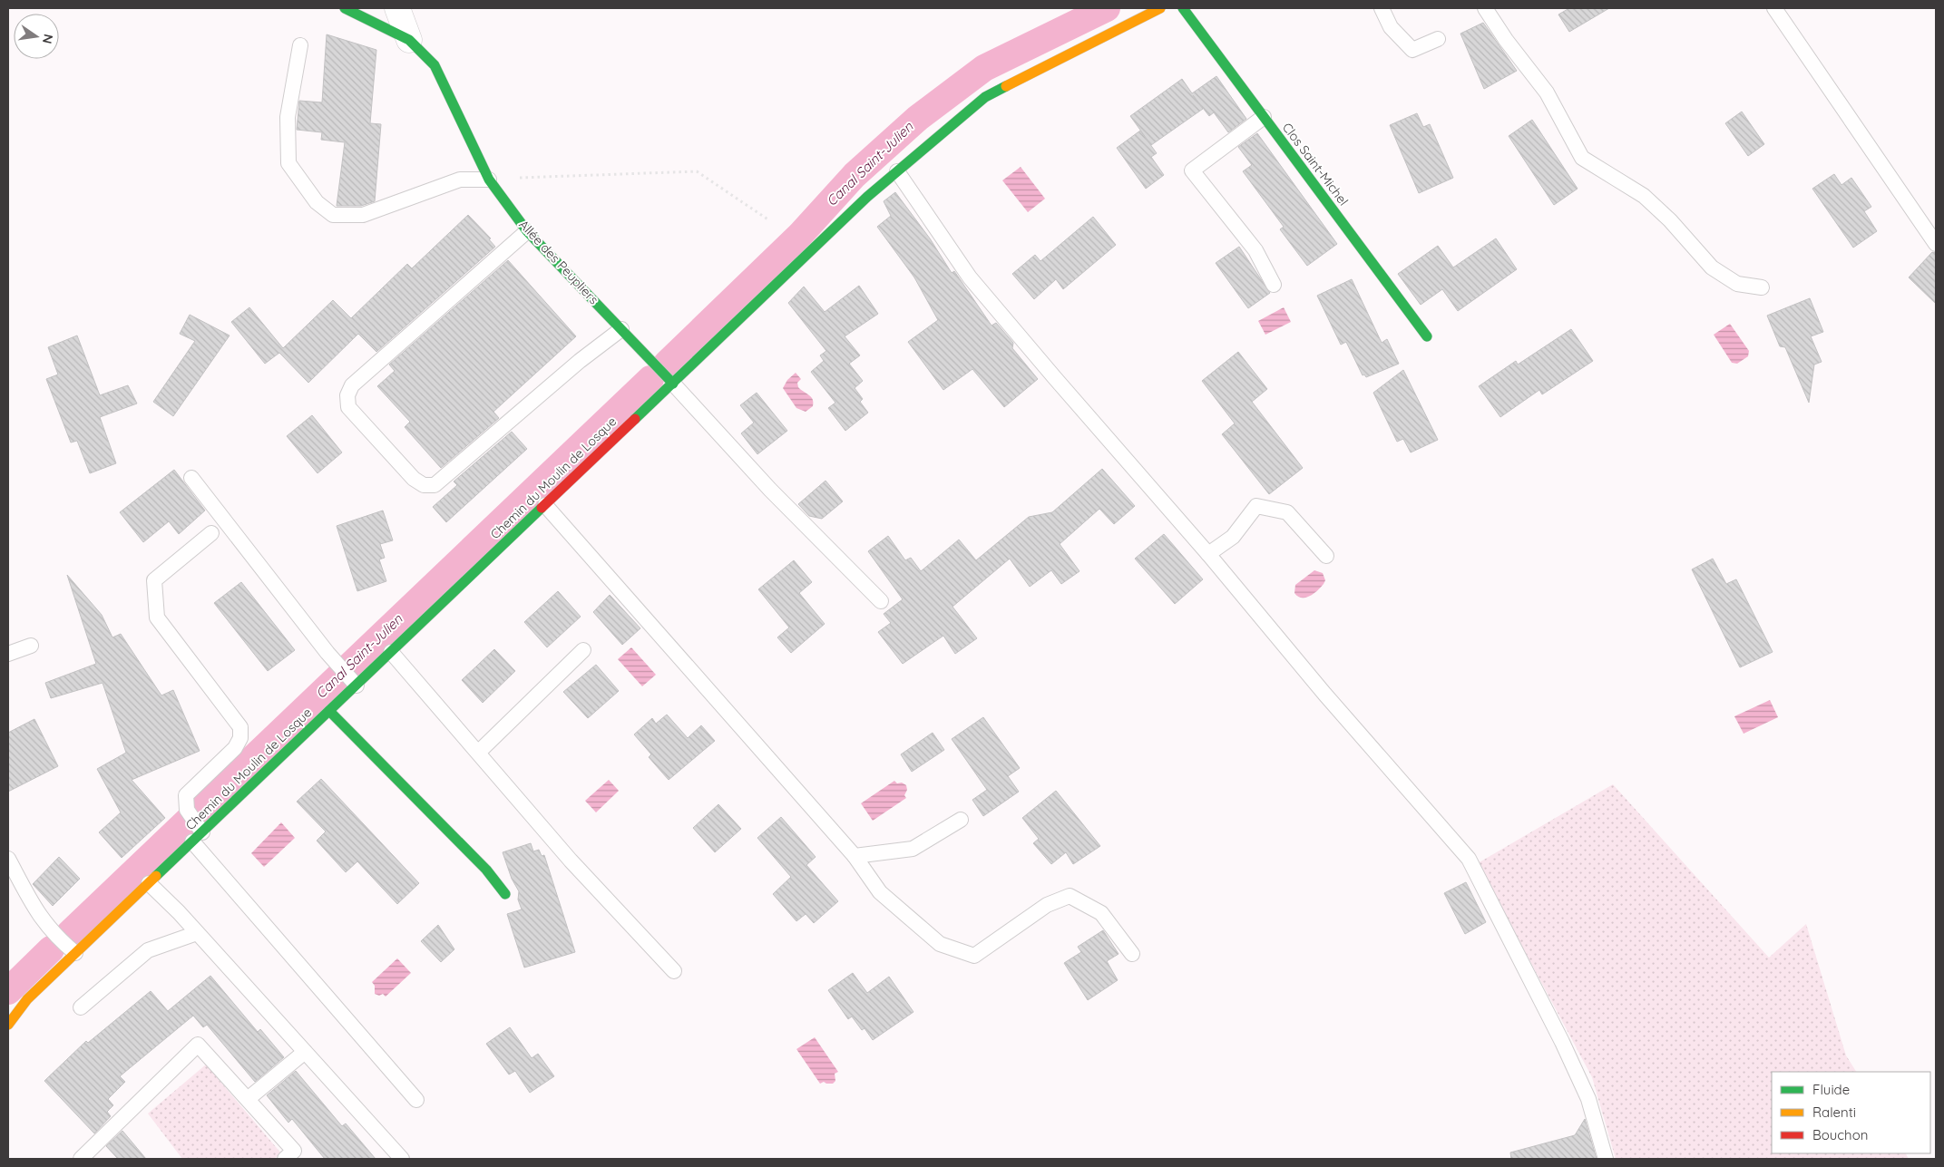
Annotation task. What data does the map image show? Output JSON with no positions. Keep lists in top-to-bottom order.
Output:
{
  "streets": {
    "street": ["Clos Saint-Michel", "Allée des Peupliers", "Chemin du Moulin de Losque"]
  },
  "crossings": [
    ["Allée des Peupliers", "Chemin du Moulin de Losque"]
  ],
  "water": ["Canal Saint-Julien"],
  "legend": ["Fluide", "Ralenti", "Bouchon"],
  "north": "right"
}
